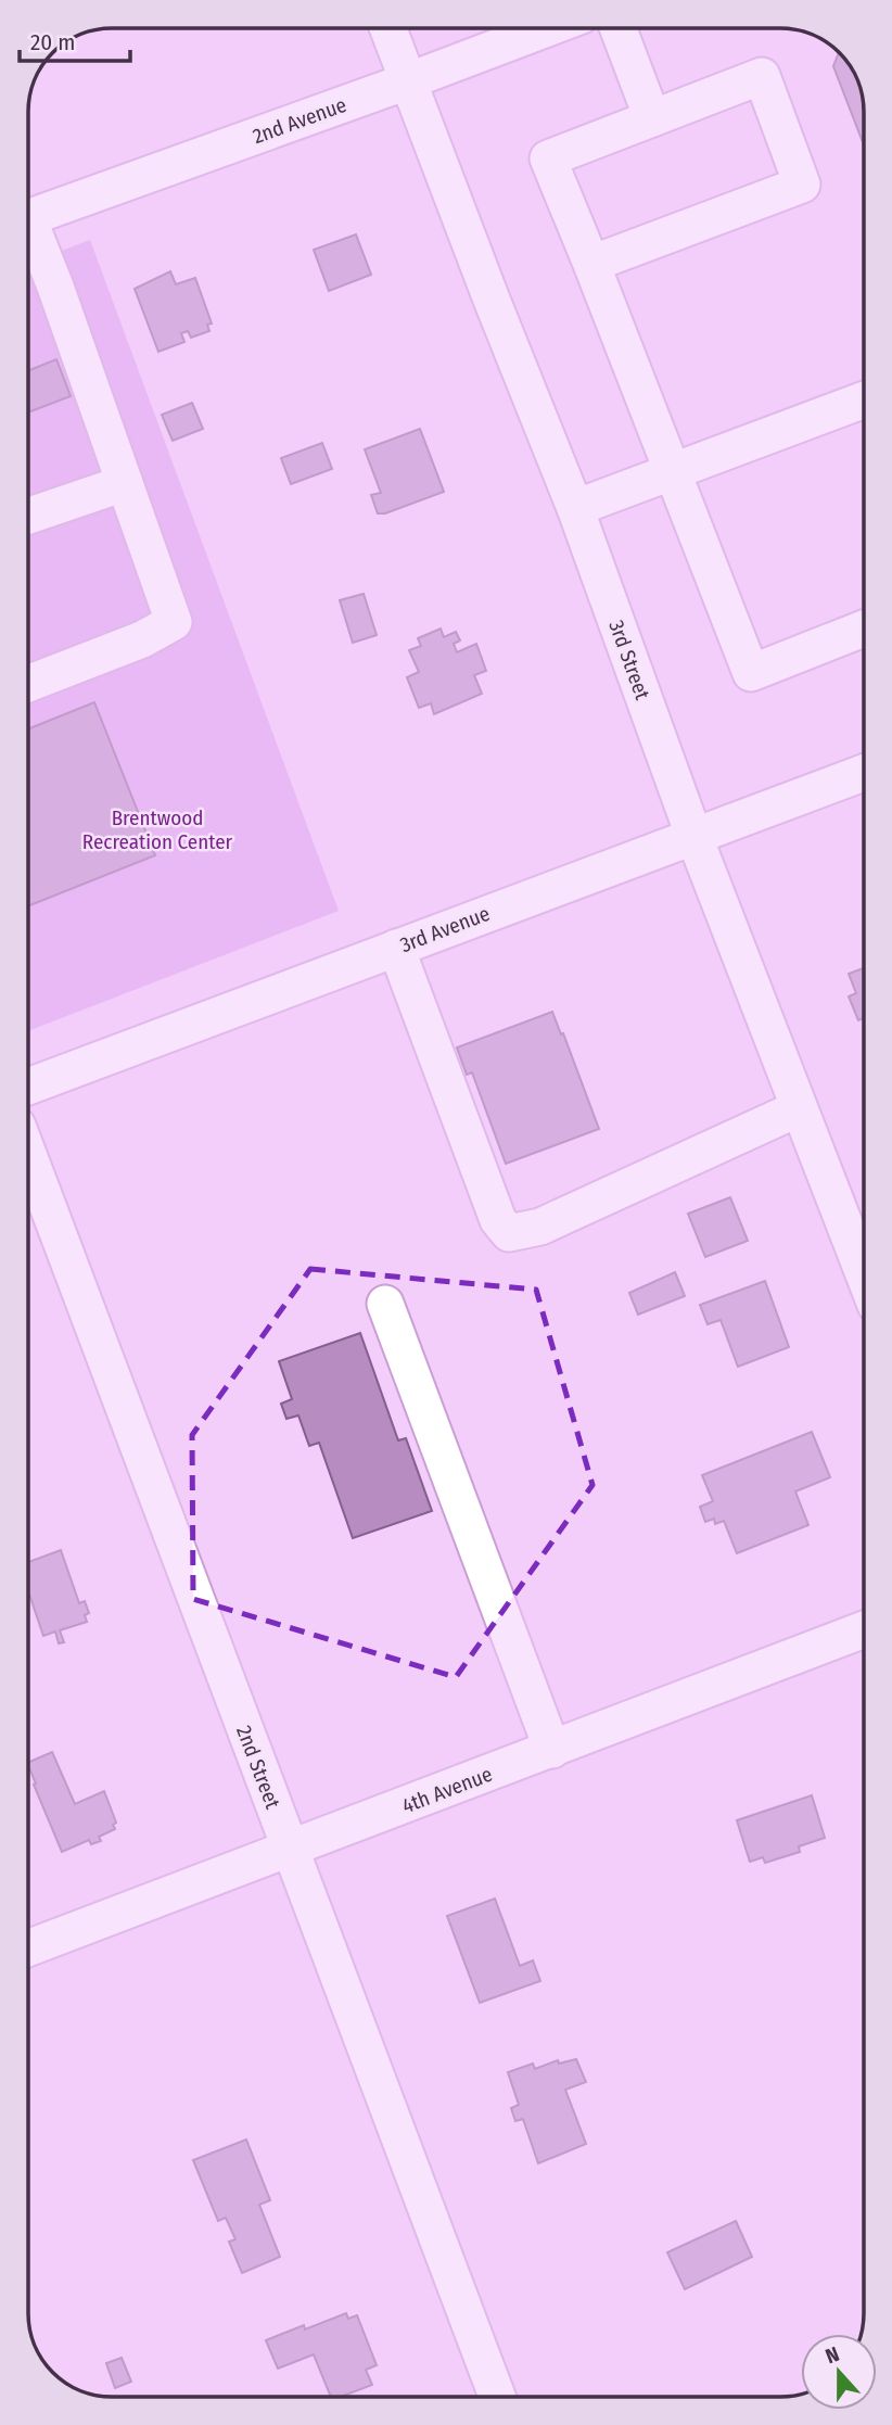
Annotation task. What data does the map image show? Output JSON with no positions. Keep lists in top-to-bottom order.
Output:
{
  "streets": {
    "street": [
      "2nd Avenue",
      "3rd Street",
      "3rd Avenue",
      "2nd Street",
      "4th Avenue"
    ]
  },
  "crossings": [
    ["2nd Avenue", "3rd Street"],
    ["3rd Street", "3rd Avenue"],
    ["2nd Street", "4th Avenue"]
  ],
  "parks": ["Brentwood Recreation Center"],
  "scale_bar": "20 m",
  "north": "top"
}
